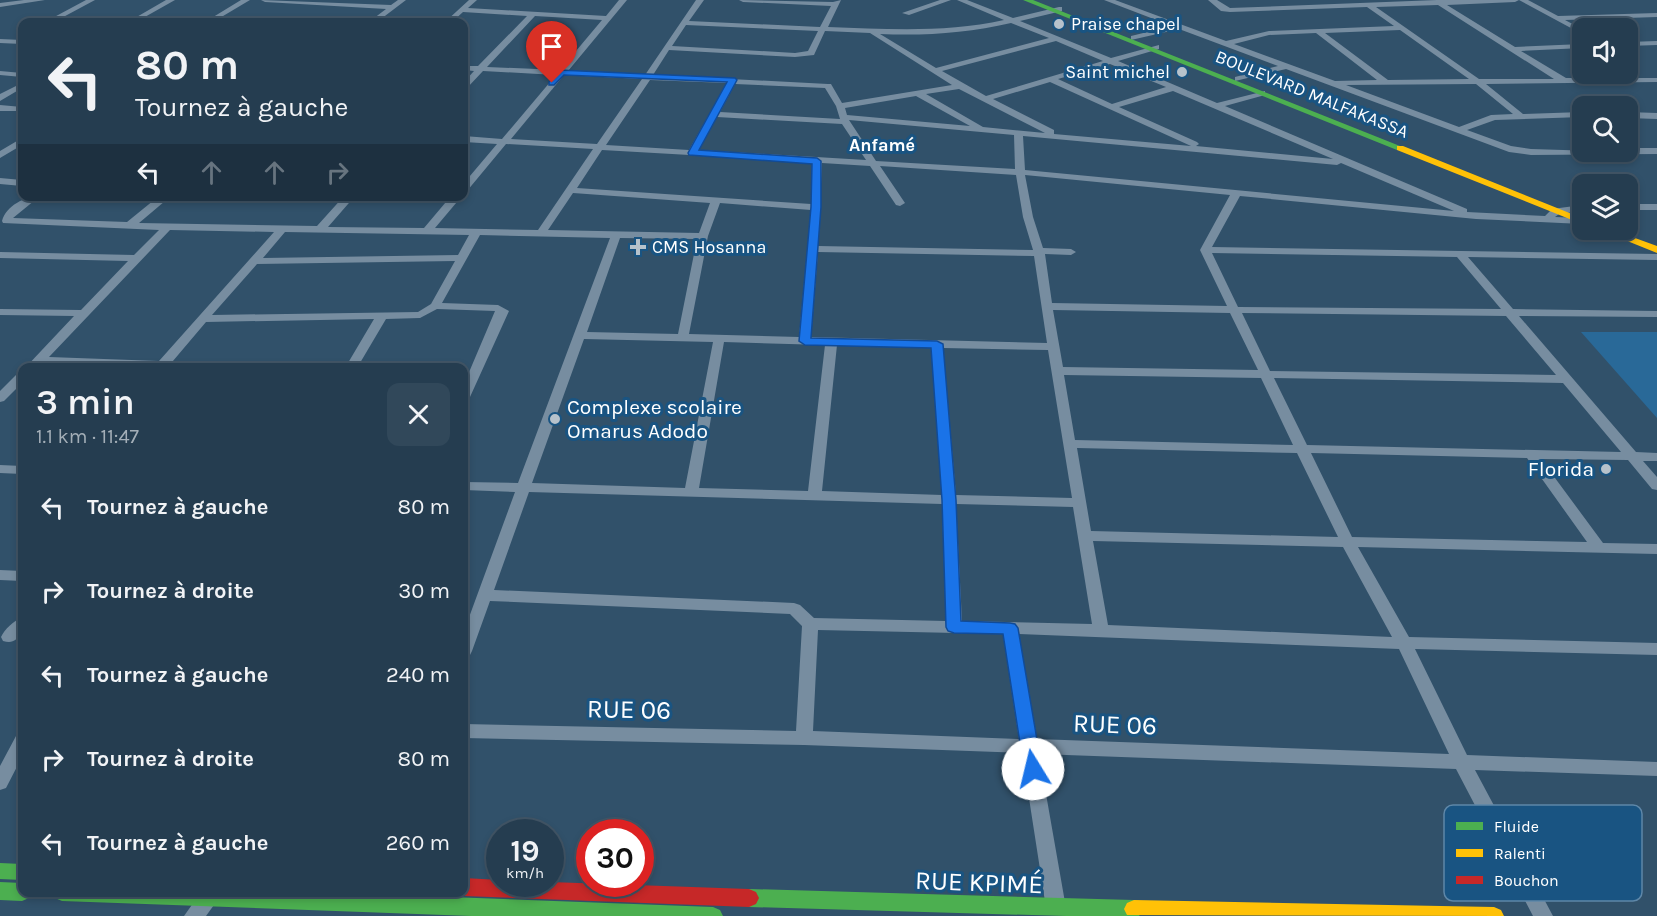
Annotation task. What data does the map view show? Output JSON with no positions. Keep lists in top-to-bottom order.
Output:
{
  "streets": {
    "main road": ["BOULEVARD MALFAKASSA", "RUE KPIMÉ"],
    "street": ["RUE 06"]
  },
  "districts": ["Anfamé"],
  "places": {
    "other": [
      "Praise chapel",
      "Saint michel",
      "Complexe scolaire Omarus Adodo",
      "Florida"
    ],
    "health": ["CMS Hosanna"]
  },
  "legend": ["Fluide", "Ralenti", "Bouchon"],
  "page": {
    "turn": ["80 m", "Tournez à gauche"],
    "heading": ["3 min", "1.1 km · 11:47"],
    "list": [
      {
        "name": "Tournez à gauche",
        "value": "80 m"
      },
      {
        "name": "Tournez à droite",
        "value": "30 m"
      },
      {
        "name": "Tournez à gauche",
        "value": "240 m"
      },
      {
        "name": "Tournez à droite",
        "value": "80 m"
      },
      {
        "name": "Tournez à gauche",
        "value": "260 m"
      }
    ],
    "speed": "19 km/h",
    "limit": "30"
  }
}
